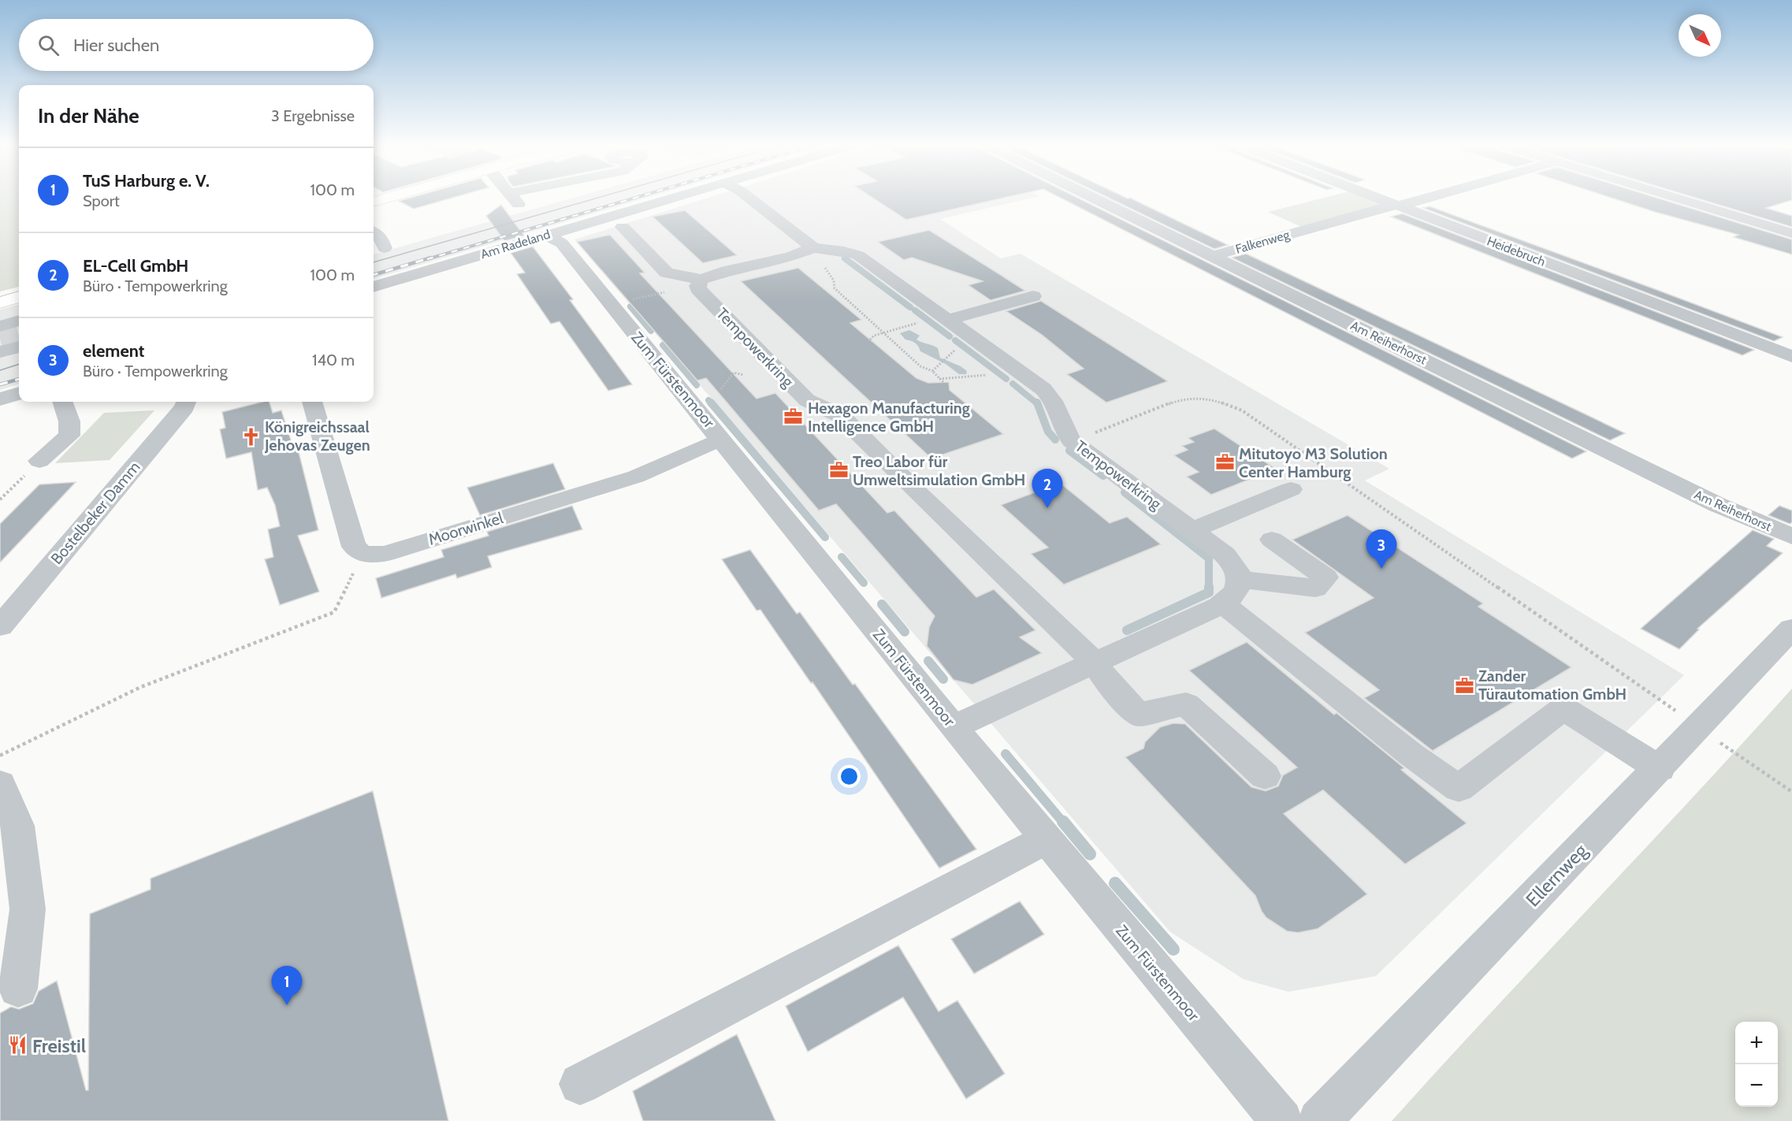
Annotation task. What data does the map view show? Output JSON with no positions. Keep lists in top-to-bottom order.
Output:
{
  "streets": {
    "street": [
      "Falkenweg",
      "Am Radeland",
      "Heidebruch",
      "Am Reiherhorst",
      "Tempowerkring",
      "Zum Fürstenmoor",
      "Bostelbeker Damm",
      "Moorwinkel",
      "Ellernweg"
    ]
  },
  "crossings": [
    ["Falkenweg", "Heidebruch"],
    ["Falkenweg", "Am Reiherhorst"],
    ["Am Radeland", "Zum Fürstenmoor"],
    ["Zum Fürstenmoor", "Moorwinkel"]
  ],
  "places": {
    "office": [
      "Hexagon Manufacturing Intelligence GmbH",
      "Mitutoyo M3 Solution Center Hamburg",
      "Treo Labor für Umweltsimulation GmbH",
      "Zander Türautomation GmbH"
    ],
    "church": ["Königreichssaal Jehovas Zeugen"],
    "restaurant": ["Freistil"]
  },
  "north": "bottom right",
  "page": {
    "search": "Hier suchen",
    "heading": ["In der Nähe", "3 Ergebnisse"],
    "list": [
      {
        "mark": "1",
        "name": "TuS Harburg e. V.",
        "note": "Sport",
        "value": "100 m"
      },
      {
        "mark": "2",
        "name": "EL-Cell GmbH",
        "note": "Büro · Tempowerkring",
        "value": "100 m"
      },
      {
        "mark": "3",
        "name": "element",
        "note": "Büro · Tempowerkring",
        "value": "140 m"
      }
    ],
    "pins": ["2", "3", "1"],
    "map_buttons": ["+", "−"]
  }
}
